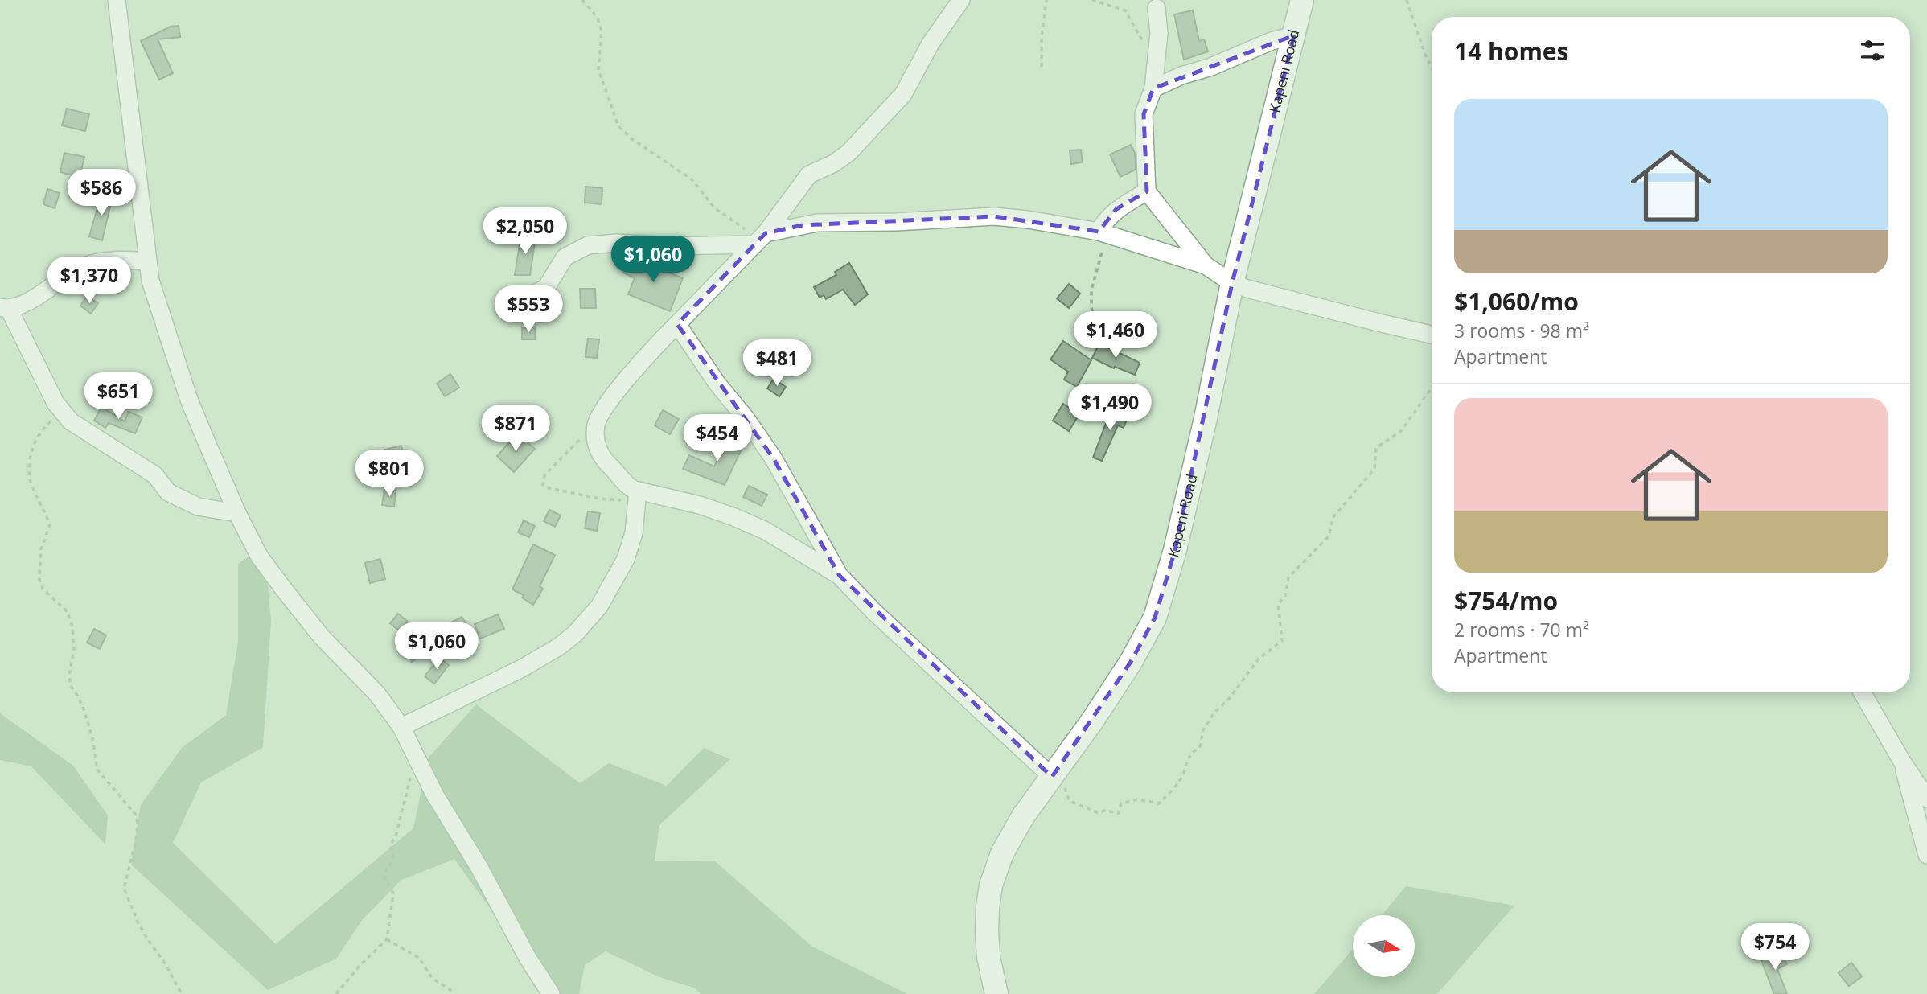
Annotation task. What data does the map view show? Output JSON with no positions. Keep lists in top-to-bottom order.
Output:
{
  "streets": {
    "main road": ["Kapeni Road"]
  },
  "north": "right",
  "page": {
    "heading": "14 homes",
    "list": [
      {
        "name": "$1,060/mo",
        "note": "3 rooms · 98 m² · Apartment"
      },
      {
        "name": "$754/mo",
        "note": "2 rooms · 70 m² · Apartment"
      }
    ],
    "price": [
      "$586",
      "$2,050",
      "$1,060",
      "$1,370",
      "$553",
      "$1,460",
      "$481",
      "$651",
      "$1,490",
      "$871",
      "$454",
      "$801",
      "$1,060",
      "$754"
    ]
  }
}
